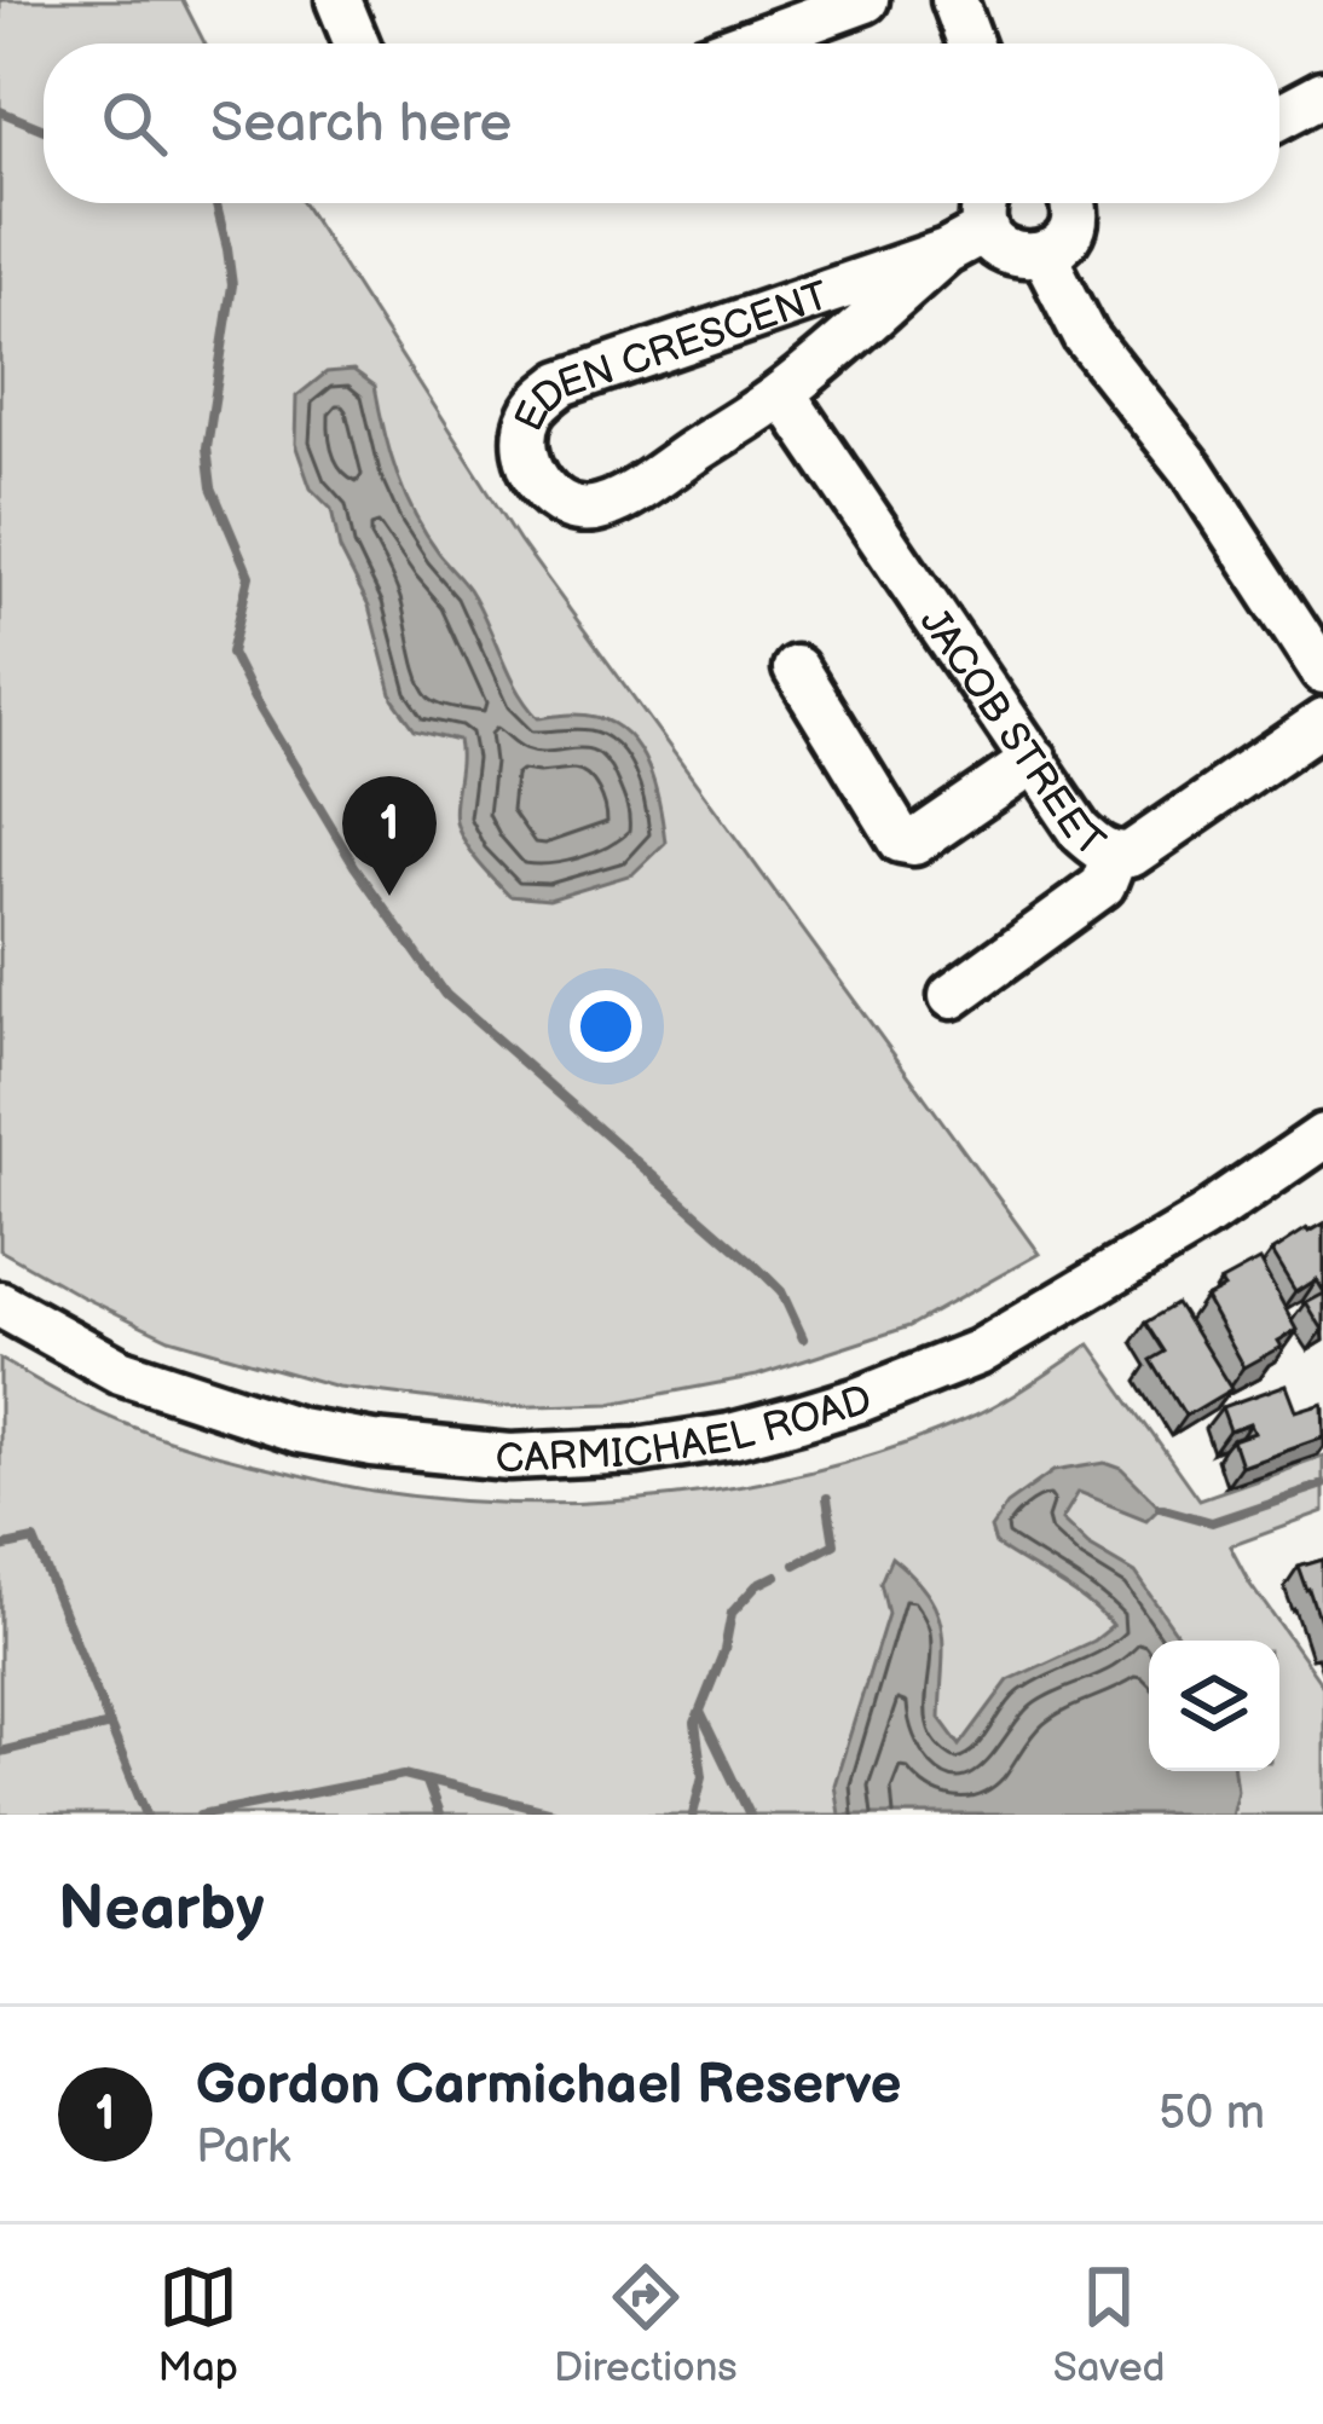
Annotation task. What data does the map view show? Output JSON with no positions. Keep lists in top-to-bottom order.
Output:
{
  "streets": {
    "street": ["EDEN CRESCENT", "JACOB STREET", "CARMICHAEL ROAD"]
  },
  "crossings": [
    ["EDEN CRESCENT", "JACOB STREET"]
  ],
  "page": {
    "search": "Search here",
    "pins": "1",
    "heading": "Nearby",
    "list": [
      {
        "mark": "1",
        "name": "Gordon Carmichael Reserve",
        "note": "Park",
        "value": "50 m"
      }
    ],
    "nav": ["Map", "Directions", "Saved"]
  }
}
